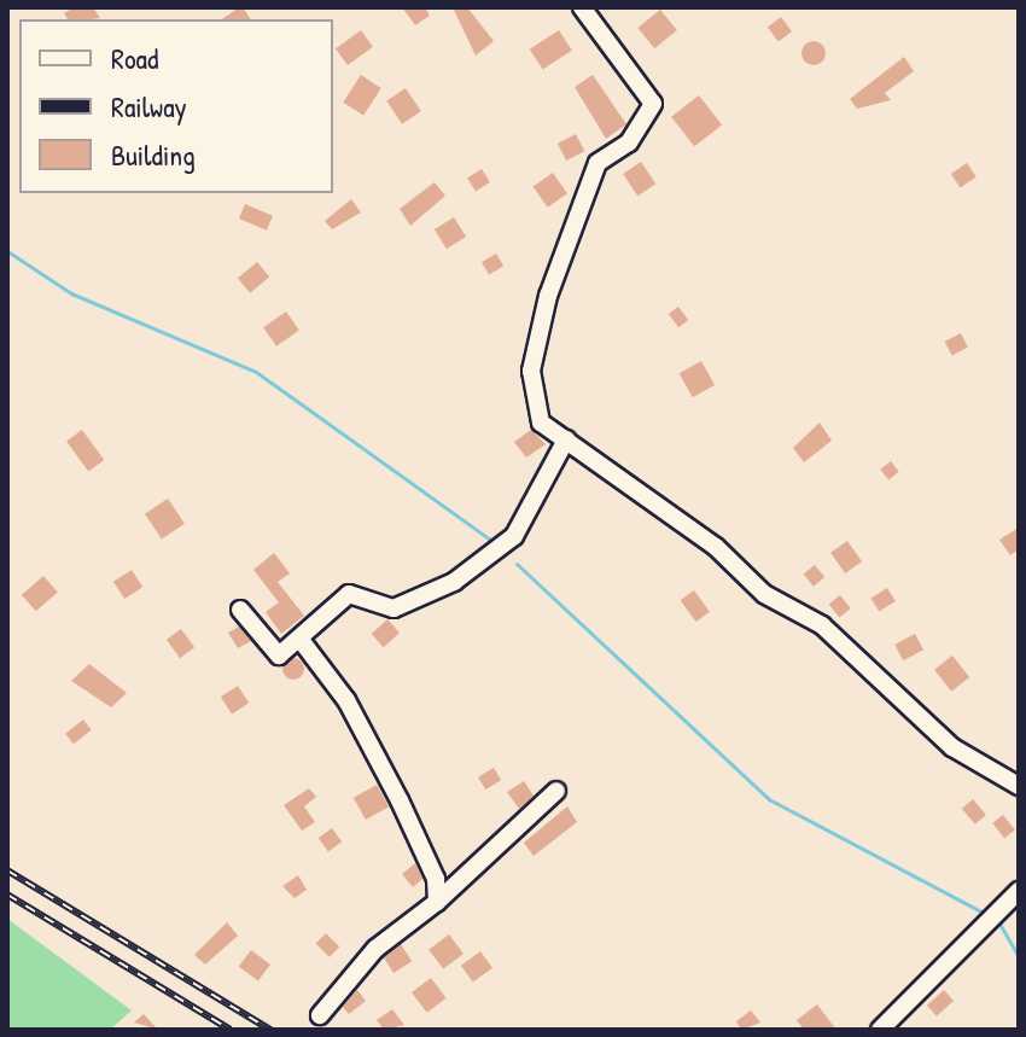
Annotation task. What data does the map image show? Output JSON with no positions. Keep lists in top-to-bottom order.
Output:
{
  "legend": ["Road", "Railway", "Building"]
}
